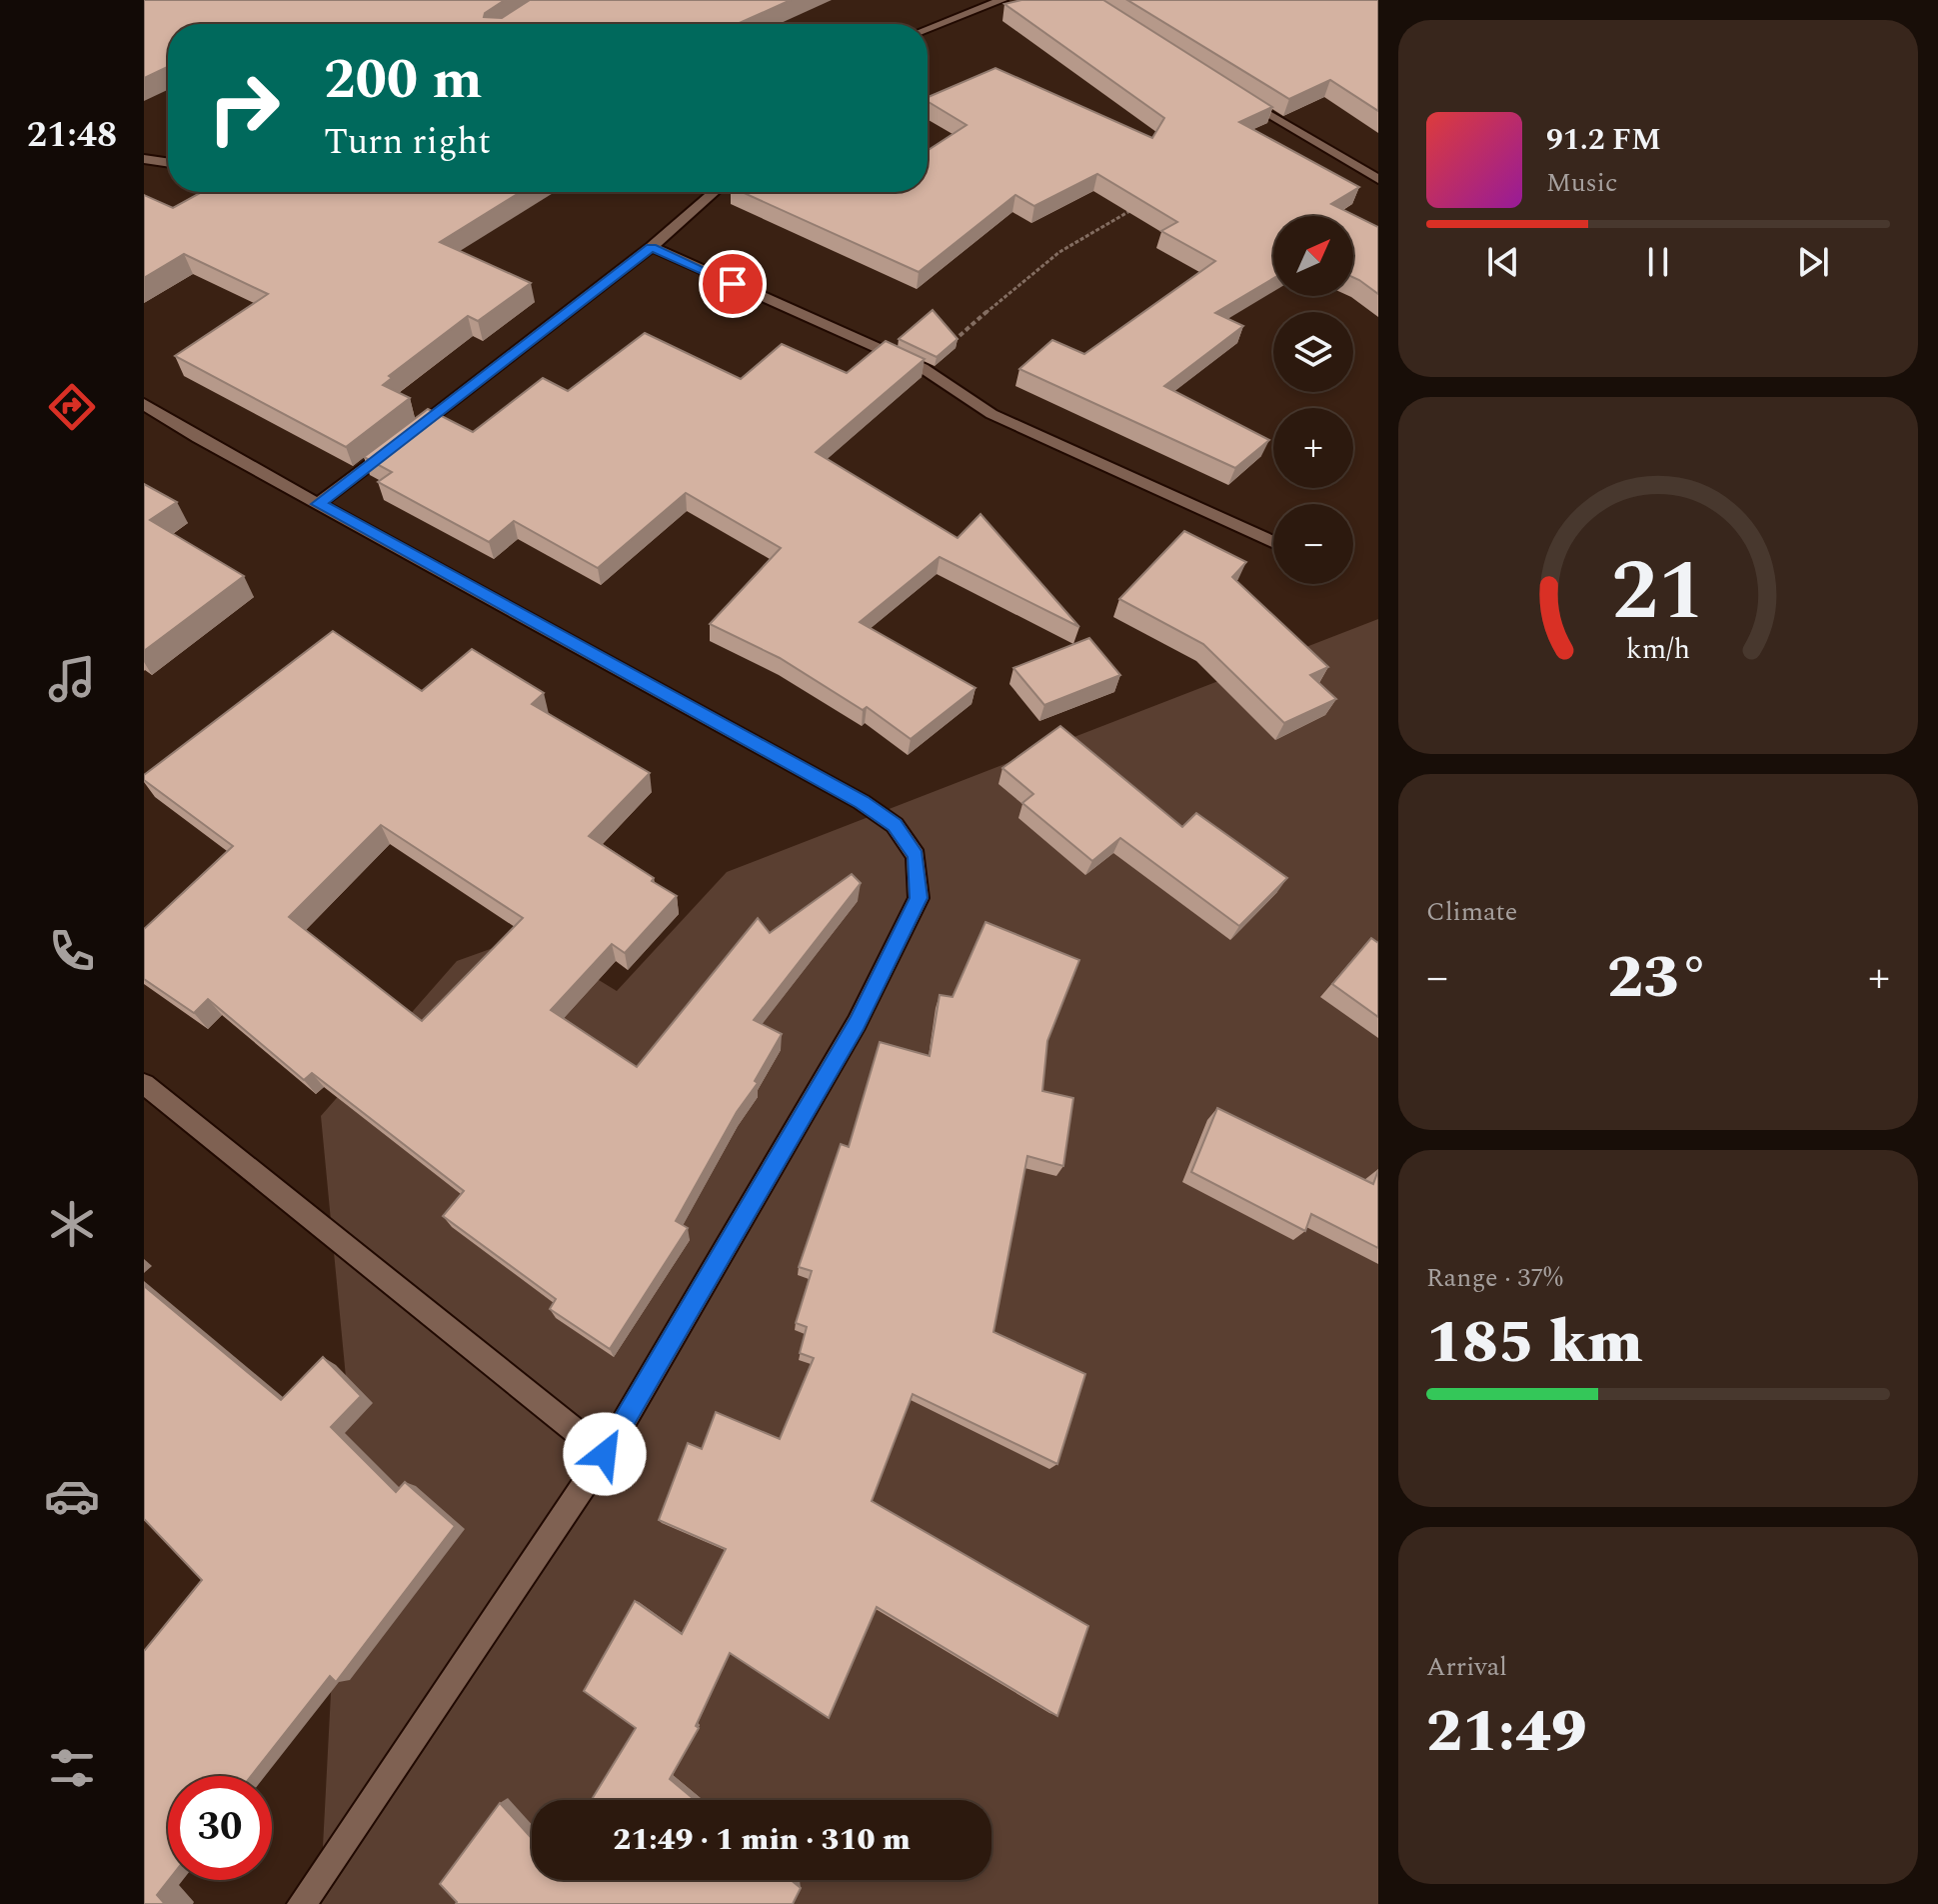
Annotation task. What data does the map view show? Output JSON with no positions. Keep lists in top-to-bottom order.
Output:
{
  "north": "top right",
  "page": {
    "tabs": "21:48",
    "turn": ["200 m", "Turn right"],
    "song": ["91.2 FM", "Music"],
    "map_buttons": ["+", "−"],
    "tile": [
      "Climate",
      ["Range · 37%", "185 km"],
      ["Arrival", "21:49"]
    ],
    "heat": ["−", "23°", "+"],
    "limit": "30",
    "trip": "21:49 · 1 min · 310 m",
    "gauge": ["21", "km/h"]
  }
}
